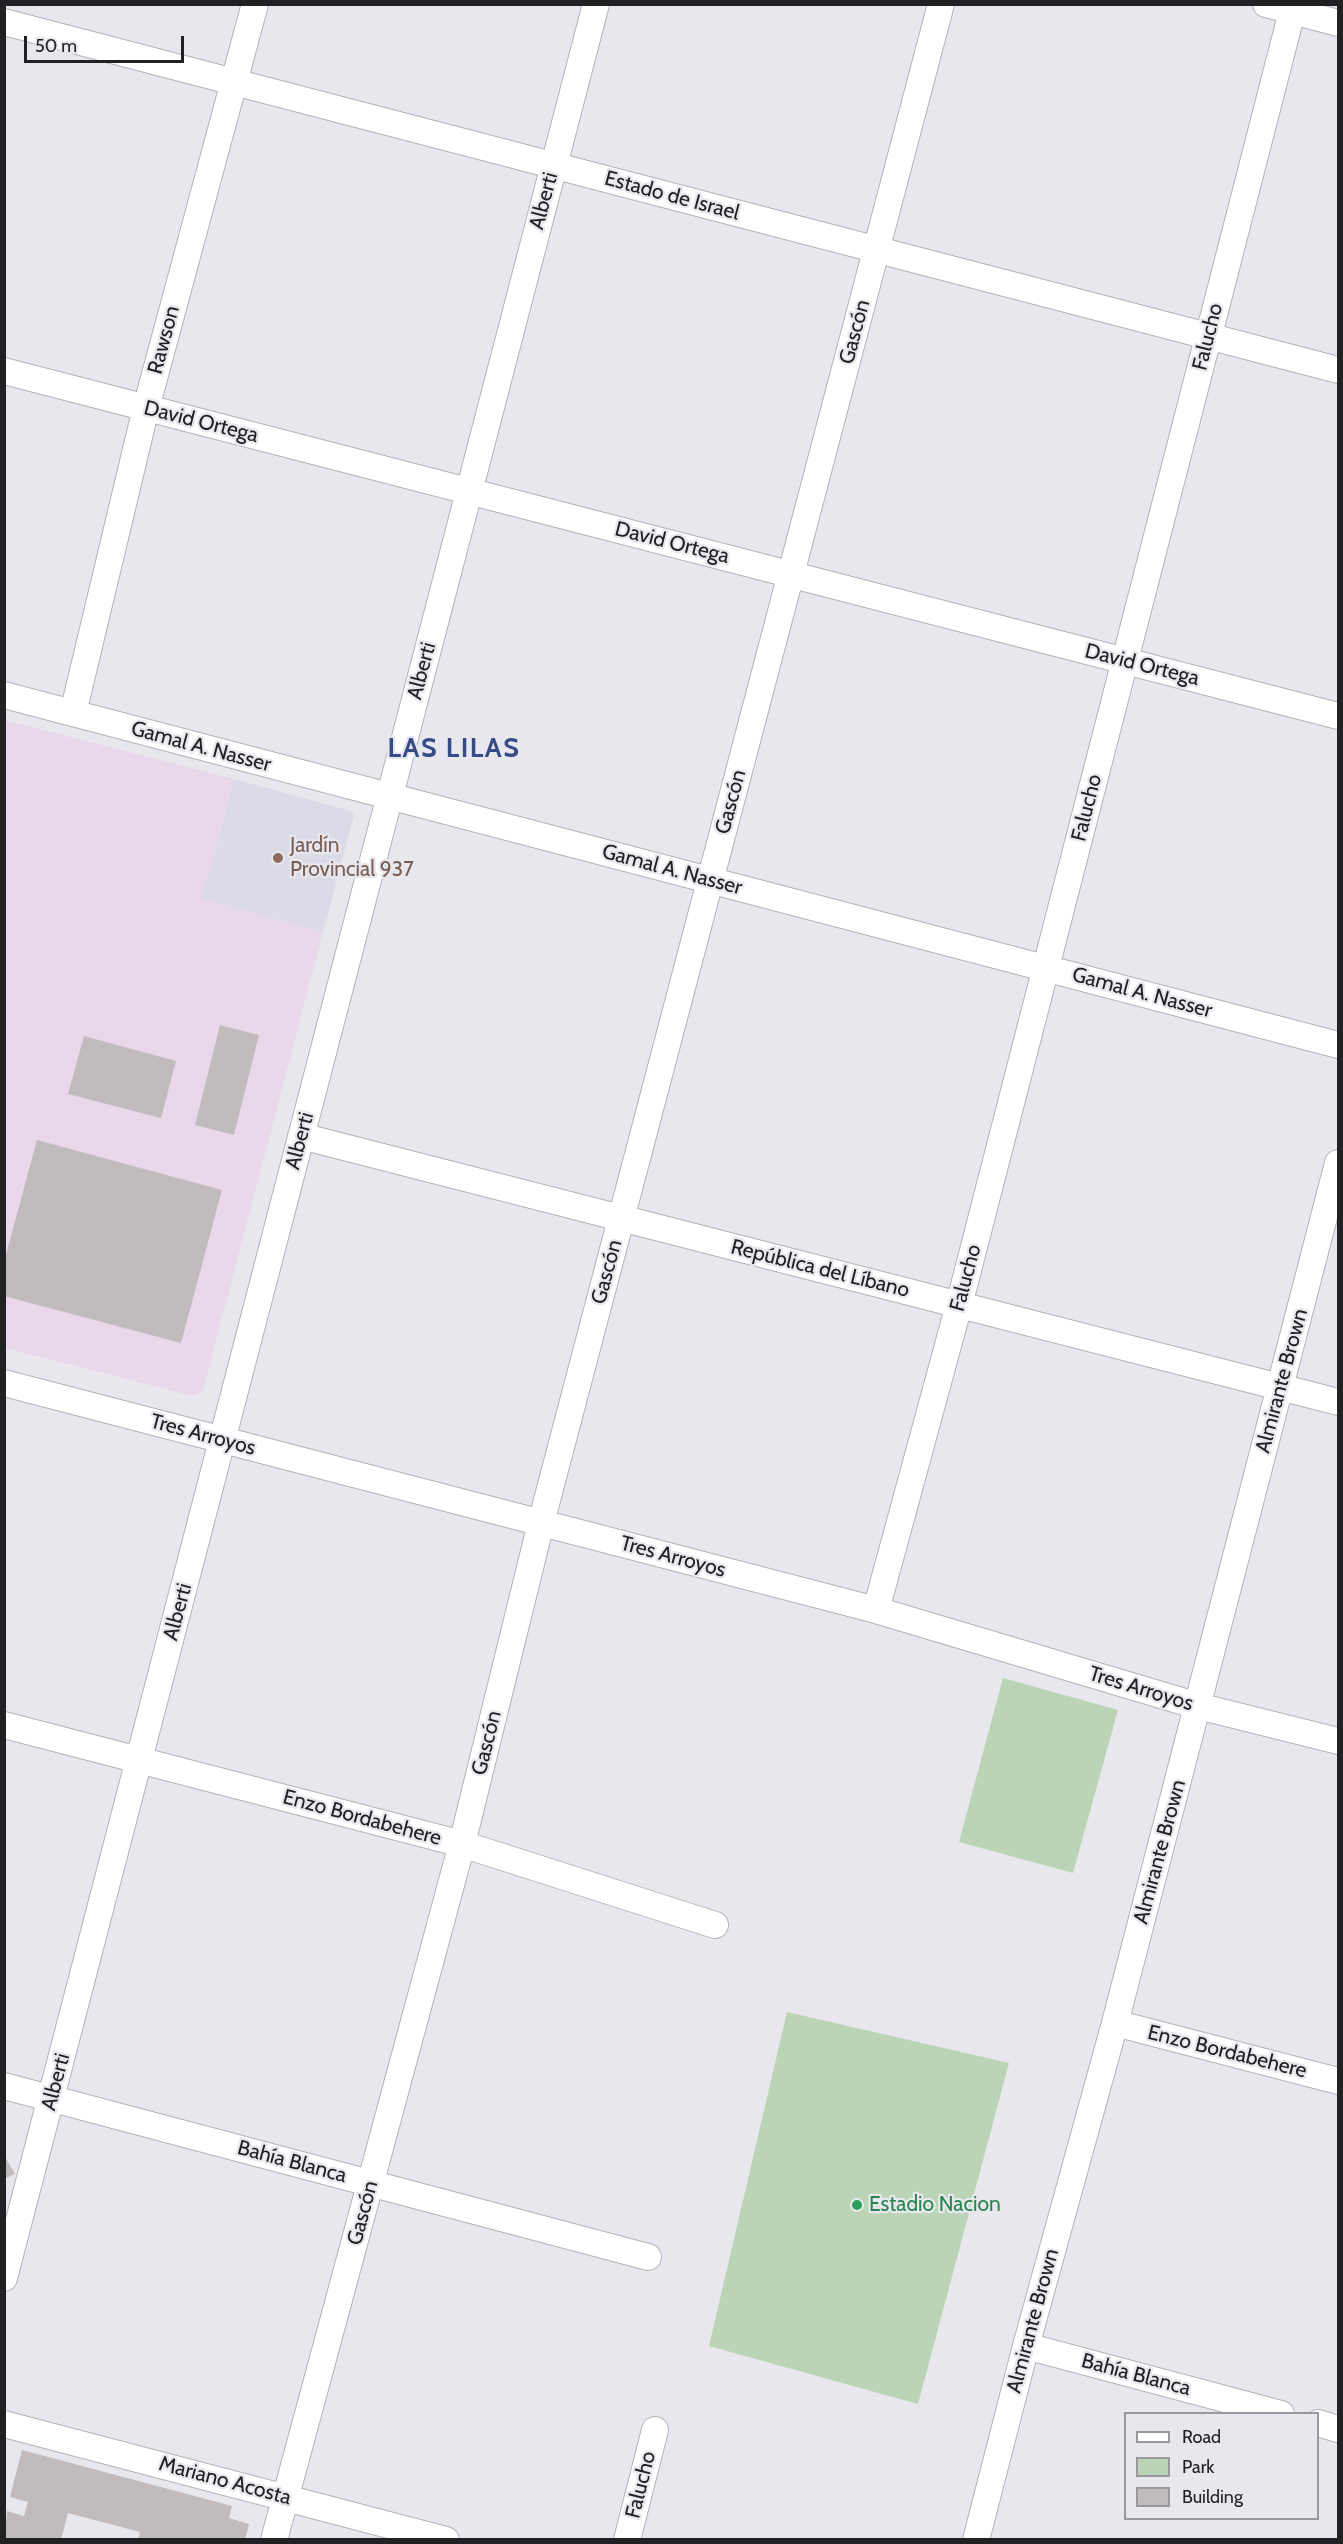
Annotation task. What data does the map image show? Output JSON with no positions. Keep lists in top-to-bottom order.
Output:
{
  "streets": {
    "street": [
      "Estado de Israel",
      "Alberti",
      "Gascón",
      "Falucho",
      "Rawson",
      "David Ortega",
      "Gamal A. Nasser",
      "República del Líbano",
      "Almirante Brown",
      "Tres Arroyos",
      "Enzo Bordabehere",
      "Bahía Blanca",
      "Mariano Acosta"
    ]
  },
  "crossings": [
    ["Estado de Israel", "Alberti"],
    ["Estado de Israel", "Gascón"],
    ["Estado de Israel", "Falucho"],
    ["Estado de Israel", "Rawson"],
    ["Alberti", "David Ortega"],
    ["Alberti", "Gamal A. Nasser"],
    ["Alberti", "República del Líbano"],
    ["Alberti", "Tres Arroyos"],
    ["Alberti", "Enzo Bordabehere"],
    ["Alberti", "Bahía Blanca"],
    ["Gascón", "David Ortega"],
    ["Gascón", "Gamal A. Nasser"],
    ["Gascón", "República del Líbano"],
    ["Gascón", "Tres Arroyos"],
    ["Gascón", "Enzo Bordabehere"],
    ["Gascón", "Bahía Blanca"],
    ["Gascón", "Mariano Acosta"],
    ["Falucho", "David Ortega"],
    ["Falucho", "Gamal A. Nasser"],
    ["Falucho", "República del Líbano"],
    ["Falucho", "Tres Arroyos"],
    ["Rawson", "David Ortega"],
    ["Rawson", "Gamal A. Nasser"],
    ["República del Líbano", "Almirante Brown"],
    ["Almirante Brown", "Tres Arroyos"],
    ["Almirante Brown", "Enzo Bordabehere"],
    ["Almirante Brown", "Bahía Blanca"]
  ],
  "districts": ["LAS LILAS"],
  "places": ["Jardín Provincial 937", "Estadio Nacion"],
  "legend": ["Road", "Park", "Building"],
  "scale_bar": "50 m"
}
